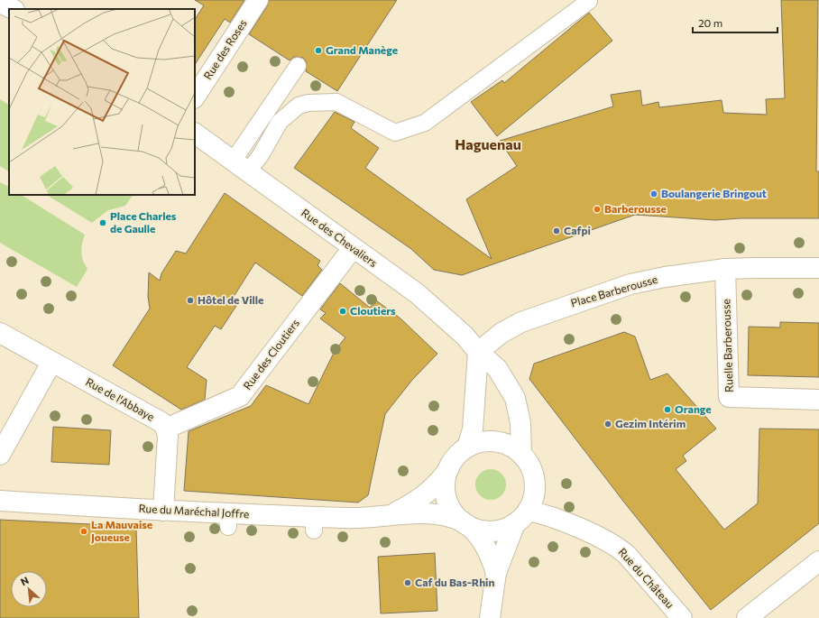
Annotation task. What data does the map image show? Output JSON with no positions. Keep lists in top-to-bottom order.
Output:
{
  "streets": {
    "street": [
      "Rue des Roses",
      "Rue des Chevaliers",
      "Place Barberousse",
      "Ruelle Barberousse",
      "Rue des Cloutiers",
      "Rue de l'Abbaye",
      "Rue du Maréchal Joffre",
      "Rue du Château"
    ]
  },
  "crossings": [
    ["Rue des Chevaliers", "Place Barberousse"],
    ["Rue des Chevaliers", "Rue des Cloutiers"],
    ["Place Barberousse", "Ruelle Barberousse"],
    ["Rue des Cloutiers", "Rue de l'Abbaye"],
    ["Rue de l'Abbaye", "Rue du Maréchal Joffre"],
    ["Rue du Maréchal Joffre", "Rue du Château"]
  ],
  "districts": ["Haguenau"],
  "places": [
    "Grand Manège",
    "Boulangerie Bringout",
    "Barberousse",
    "Place Charles de Gaulle",
    "Cafpi",
    "Hôtel de Ville",
    "Cloutiers",
    "Orange",
    "Gezim Intérim",
    "La Mauvaise Joueuse",
    "Caf du Bas-Rhin"
  ],
  "scale_bar": "20 m",
  "north": "top left"
}
